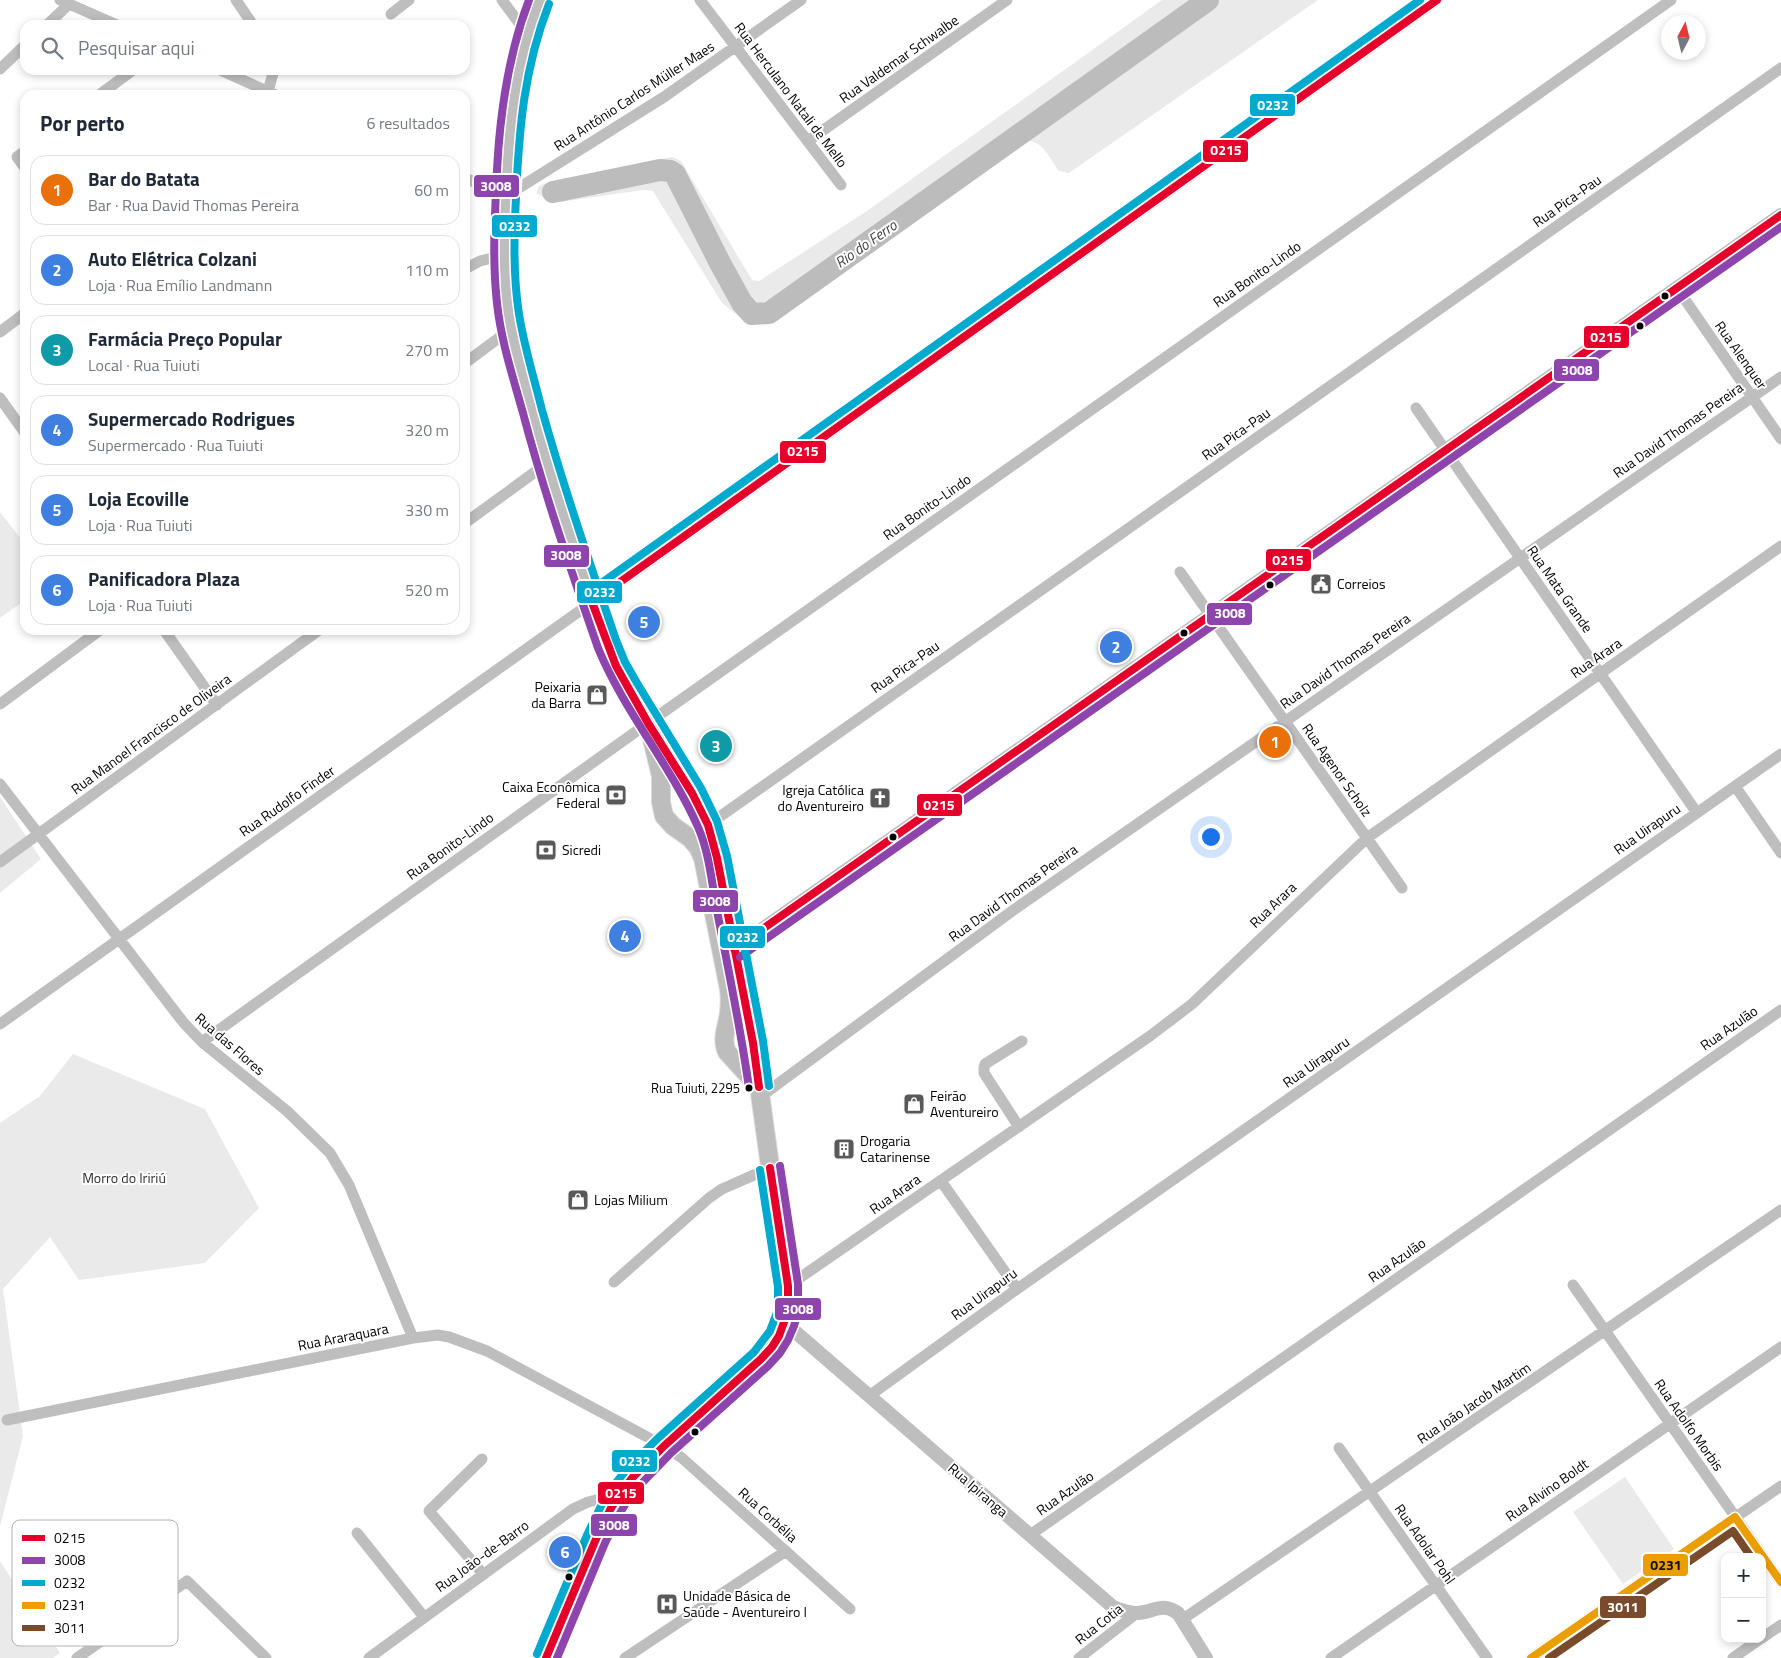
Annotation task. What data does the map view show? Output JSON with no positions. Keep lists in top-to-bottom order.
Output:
{
  "streets": {
    "street": [
      "Rua Valdemar Schwalbe",
      "Rua Herculano Natali de Mello",
      "Rua Antônio Carlos Müller Maes",
      "Rua Pica-Pau",
      "Rua Bonito-Lindo",
      "Rua Alenquer",
      "Rua David Thomas Pereira",
      "Rua Mata Grande",
      "Rua Arara",
      "Rua Manoel Francisco de Oliveira",
      "Rua Agenor Scholz",
      "Rua Rudolfo Finder",
      "Rua Uirapuru",
      "Rua Azulão",
      "Rua das Flores",
      "Rua Araraquara",
      "Rua João Jacob Martim",
      "Rua Adolfo Morbis",
      "Rua Ipiranga",
      "Rua Alvino Boldt",
      "Rua Corbélia",
      "Rua Adolar Pohl",
      "Rua João-de-Barro",
      "Rua Cotia"
    ]
  },
  "crossings": [
    ["Rua Valdemar Schwalbe", "Rua Herculano Natali de Mello"],
    ["Rua Herculano Natali de Mello", "Rua Antônio Carlos Müller Maes"],
    ["Rua Bonito-Lindo", "Rua das Flores"],
    ["Rua Alenquer", "Rua David Thomas Pereira"],
    ["Rua David Thomas Pereira", "Rua Mata Grande"],
    ["Rua David Thomas Pereira", "Rua Agenor Scholz"],
    ["Rua Mata Grande", "Rua Arara"],
    ["Rua Mata Grande", "Rua Uirapuru"],
    ["Rua Arara", "Rua Agenor Scholz"],
    ["Rua Manoel Francisco de Oliveira", "Rua das Flores"],
    ["Rua Rudolfo Finder", "Rua das Flores"],
    ["Rua Uirapuru", "Rua Ipiranga"],
    ["Rua Azulão", "Rua Ipiranga"],
    ["Rua das Flores", "Rua Araraquara"],
    ["Rua Araraquara", "Rua Corbélia"],
    ["Rua João Jacob Martim", "Rua Adolfo Morbis"],
    ["Rua João Jacob Martim", "Rua Ipiranga"],
    ["Rua João Jacob Martim", "Rua Adolar Pohl"],
    ["Rua Adolfo Morbis", "Rua Alvino Boldt"],
    ["Rua Ipiranga", "Rua Cotia"],
    ["Rua Alvino Boldt", "Rua Adolar Pohl"]
  ],
  "water": ["Rio do Ferro"],
  "parks": ["Morro do Iririú"],
  "places": {
    "public building": ["Correios"],
    "shop": ["Peixaria da Barra", "Feirão Aventureiro", "Lojas Milium"],
    "bank": ["Caixa Econômica Federal", "Sicredi"],
    "church": ["Igreja Católica do Aventureiro"],
    "other": ["Rua Tuiuti, 2295"],
    "building": ["Drogaria Catarinense"],
    "hospital": ["Unidade Básica de Saúde - Aventureiro I"]
  },
  "lines": [
    "transit line 0215",
    "transit line 3008",
    "transit line 0232",
    "transit line 0231",
    "transit line 3011"
  ],
  "legend": [
    "0215",
    "3008",
    "0232",
    "0231",
    "3011"
  ],
  "north": "top",
  "page": {
    "search": "Pesquisar aqui",
    "heading": ["Por perto", "6 resultados"],
    "list": [
      {
        "mark": "1",
        "name": "Bar do Batata",
        "note": "Bar · Rua David Thomas Pereira",
        "value": "60 m"
      },
      {
        "mark": "2",
        "name": "Auto Elétrica Colzani",
        "note": "Loja · Rua Emílio Landmann",
        "value": "110 m"
      },
      {
        "mark": "3",
        "name": "Farmácia Preço Popular",
        "note": "Local · Rua Tuiuti",
        "value": "270 m"
      },
      {
        "mark": "4",
        "name": "Supermercado Rodrigues",
        "note": "Supermercado · Rua Tuiuti",
        "value": "320 m"
      },
      {
        "mark": "5",
        "name": "Loja Ecoville",
        "note": "Loja · Rua Tuiuti",
        "value": "330 m"
      },
      {
        "mark": "6",
        "name": "Panificadora Plaza",
        "note": "Loja · Rua Tuiuti",
        "value": "520 m"
      }
    ],
    "pins": [
      "5",
      "2",
      "1",
      "3",
      "4",
      "6"
    ],
    "map_buttons": ["+", "−"]
  }
}
